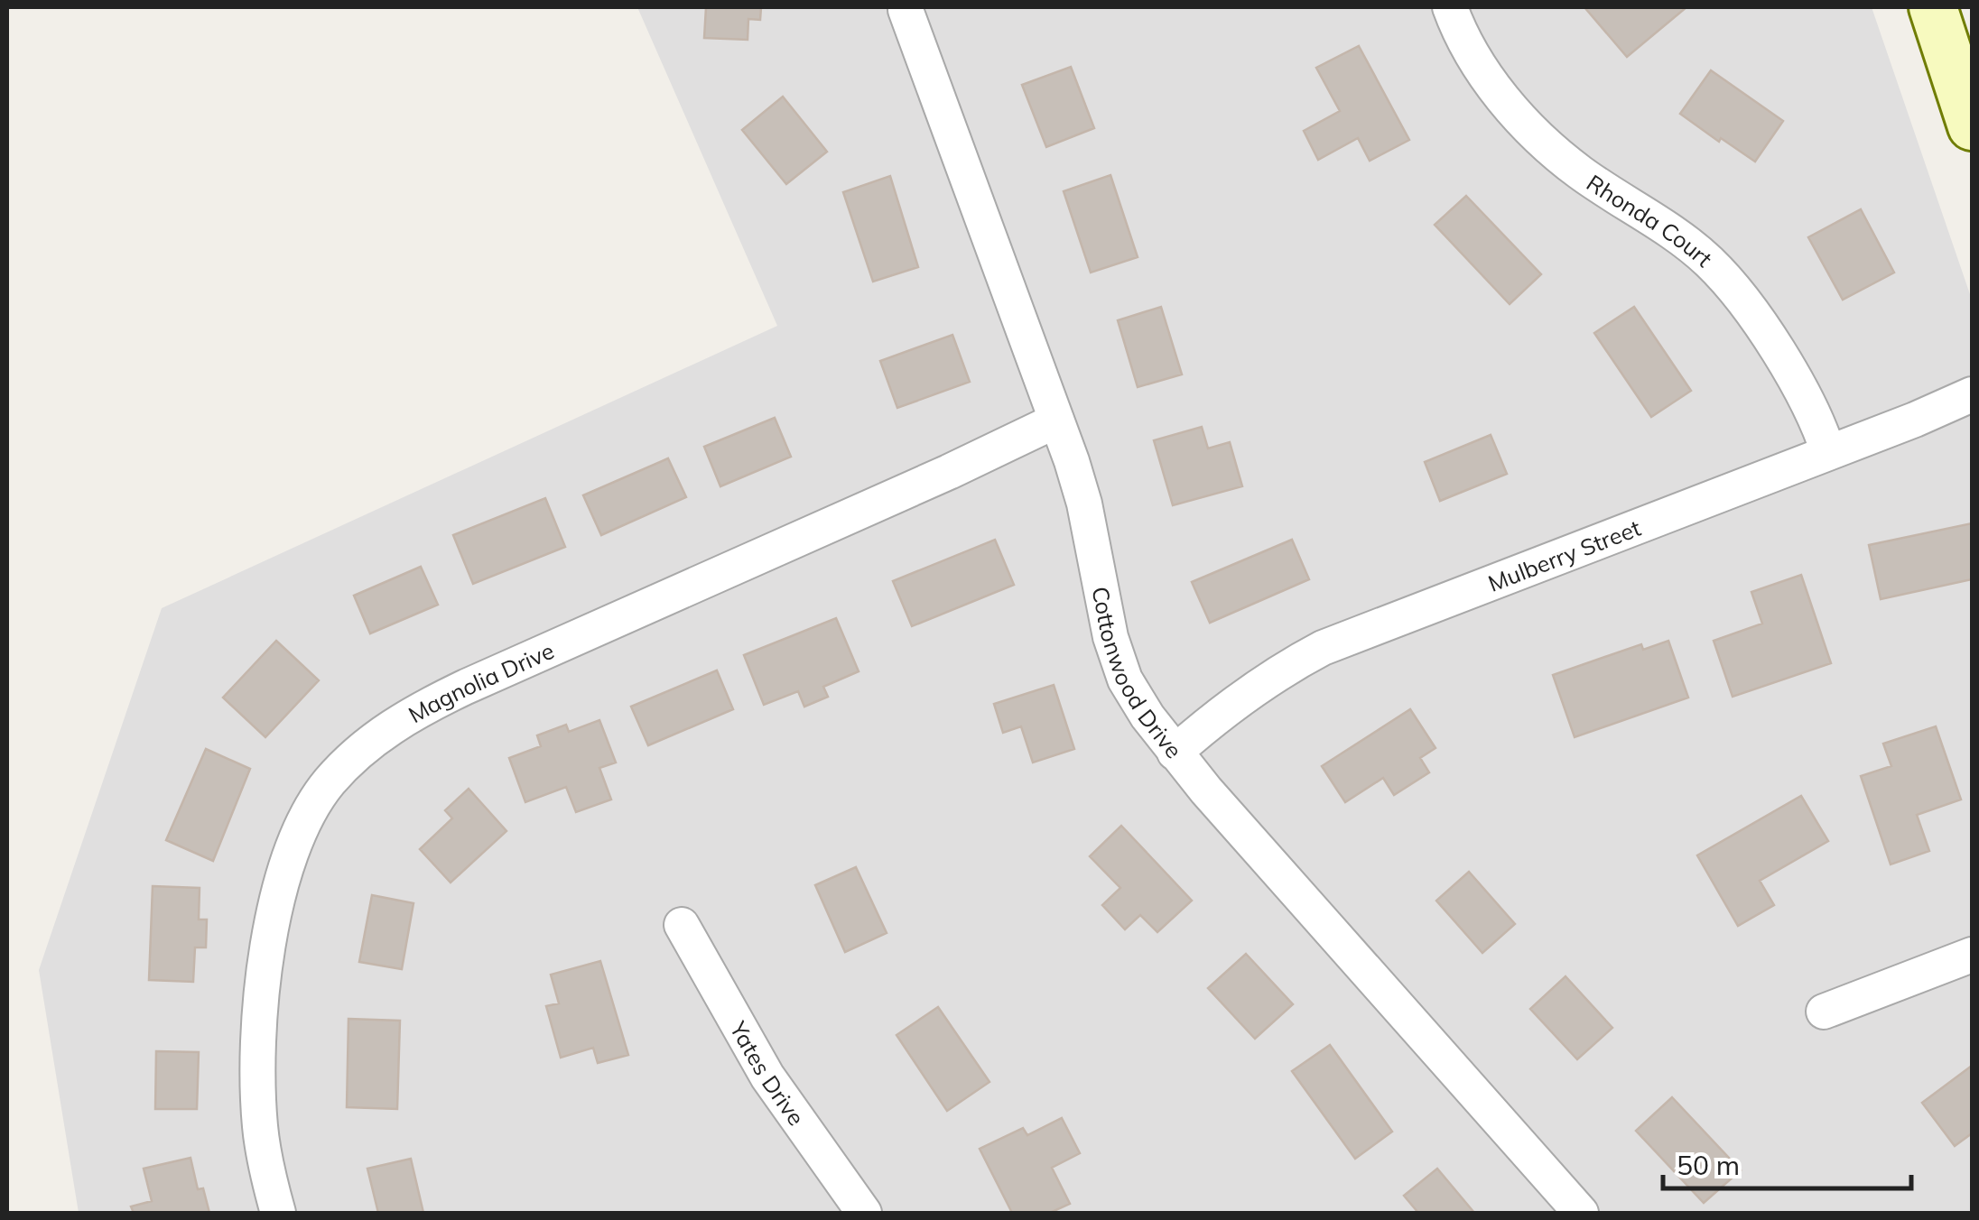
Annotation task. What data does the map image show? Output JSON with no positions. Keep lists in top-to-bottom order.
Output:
{
  "streets": {
    "street": [
      "Rhonda Court",
      "Mulberry Street",
      "Cottonwood Drive",
      "Magnolia Drive",
      "Yates Drive"
    ]
  },
  "crossings": [
    ["Rhonda Court", "Mulberry Street"],
    ["Mulberry Street", "Cottonwood Drive"],
    ["Cottonwood Drive", "Magnolia Drive"]
  ],
  "scale_bar": "50 m"
}
